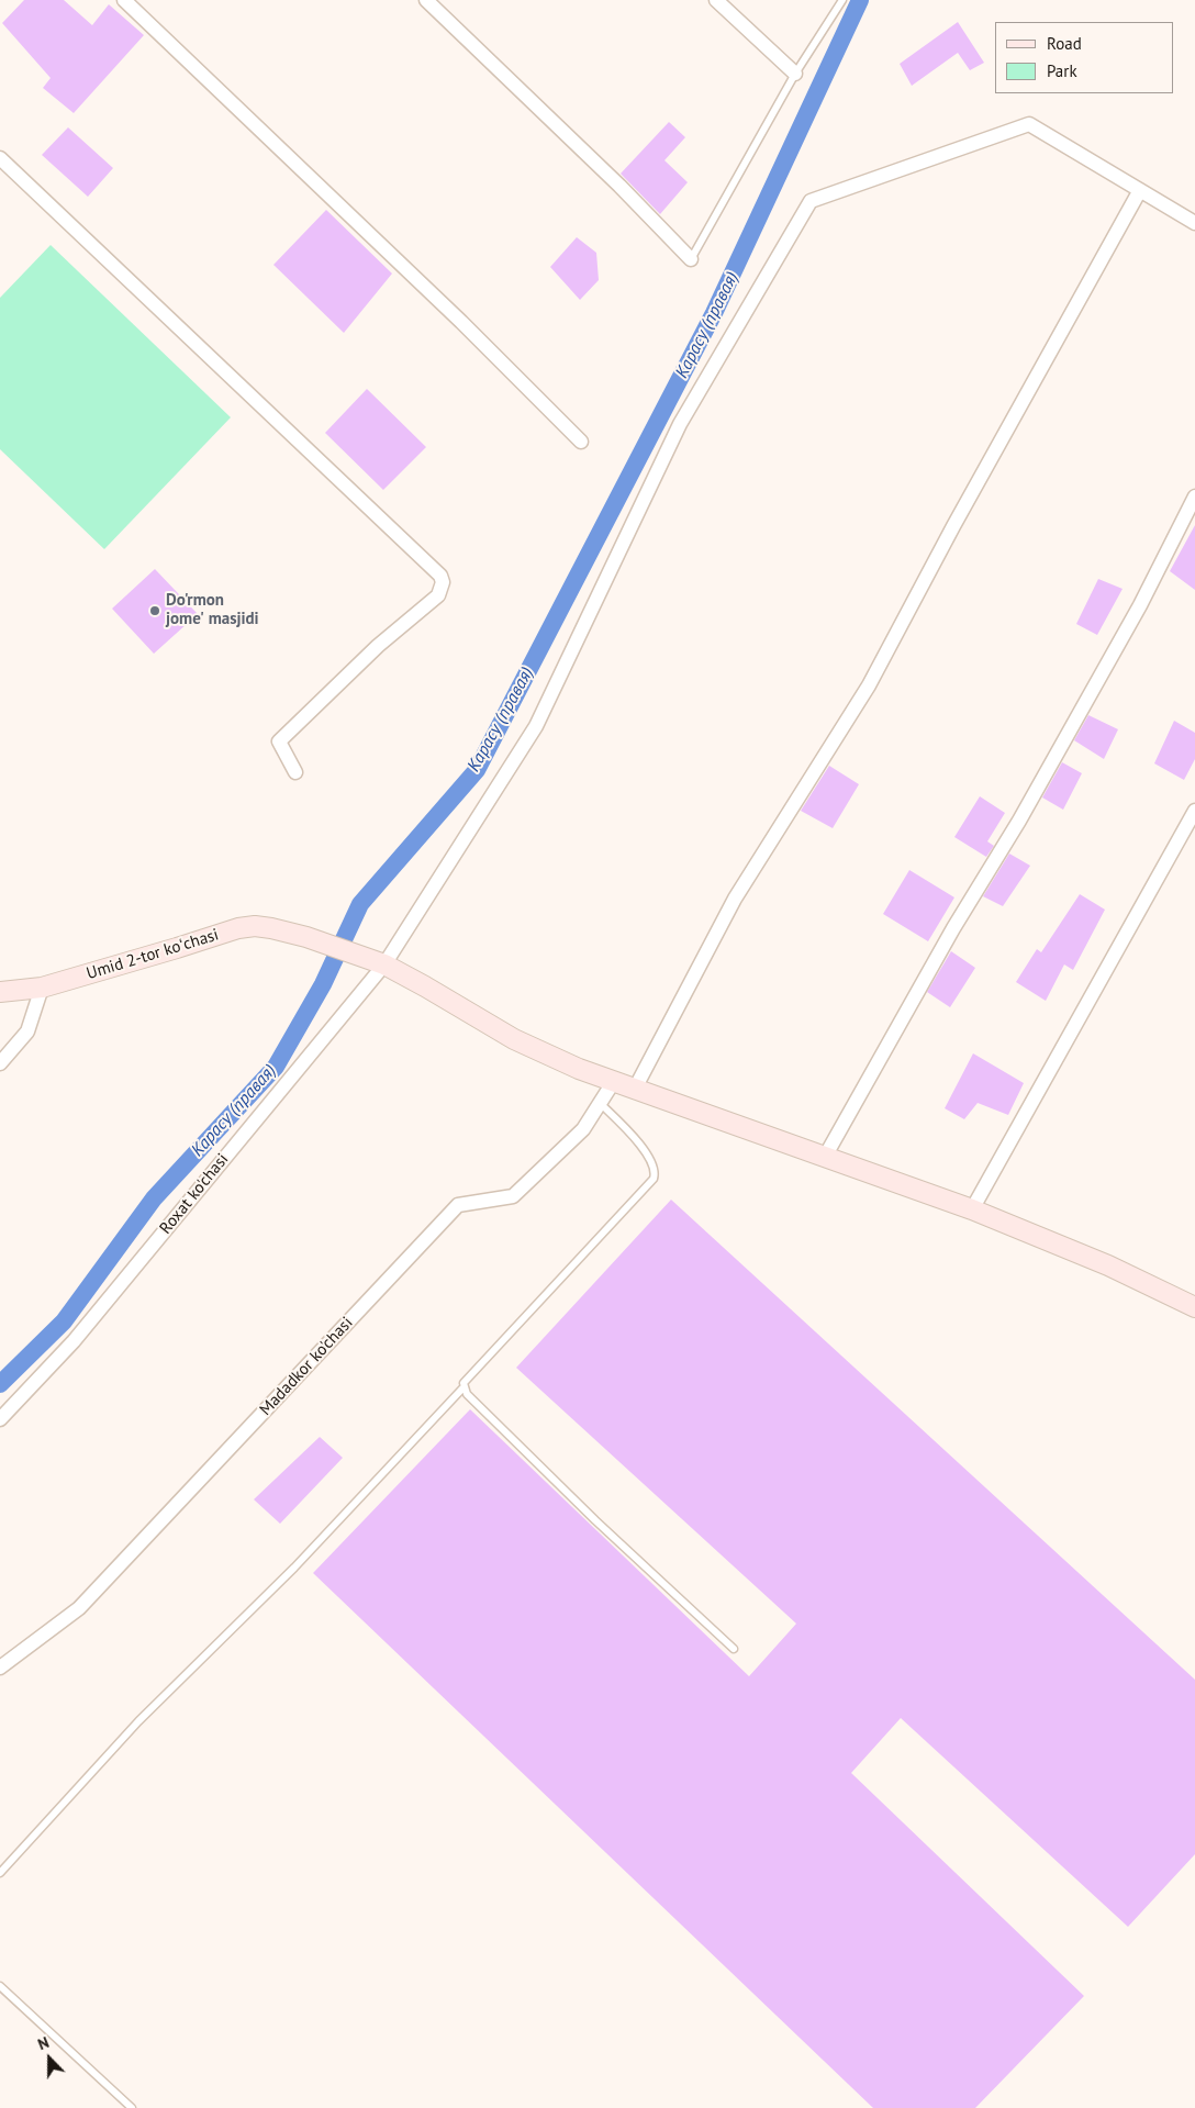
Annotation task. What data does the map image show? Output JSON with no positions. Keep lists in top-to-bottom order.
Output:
{
  "streets": {
    "main road": ["Umid 2-tor koʻchasi"],
    "street": ["Roxat ko'chasi", "Madadkor ko'chasi"]
  },
  "crossings": [
    ["Umid 2-tor koʻchasi", "Roxat ko'chasi"],
    ["Umid 2-tor koʻchasi", "Madadkor ko'chasi"]
  ],
  "water": ["Карасу (правая)"],
  "places": ["Do'rmon jome' masjidi"],
  "legend": ["Road", "Park"],
  "north": "top"
}
